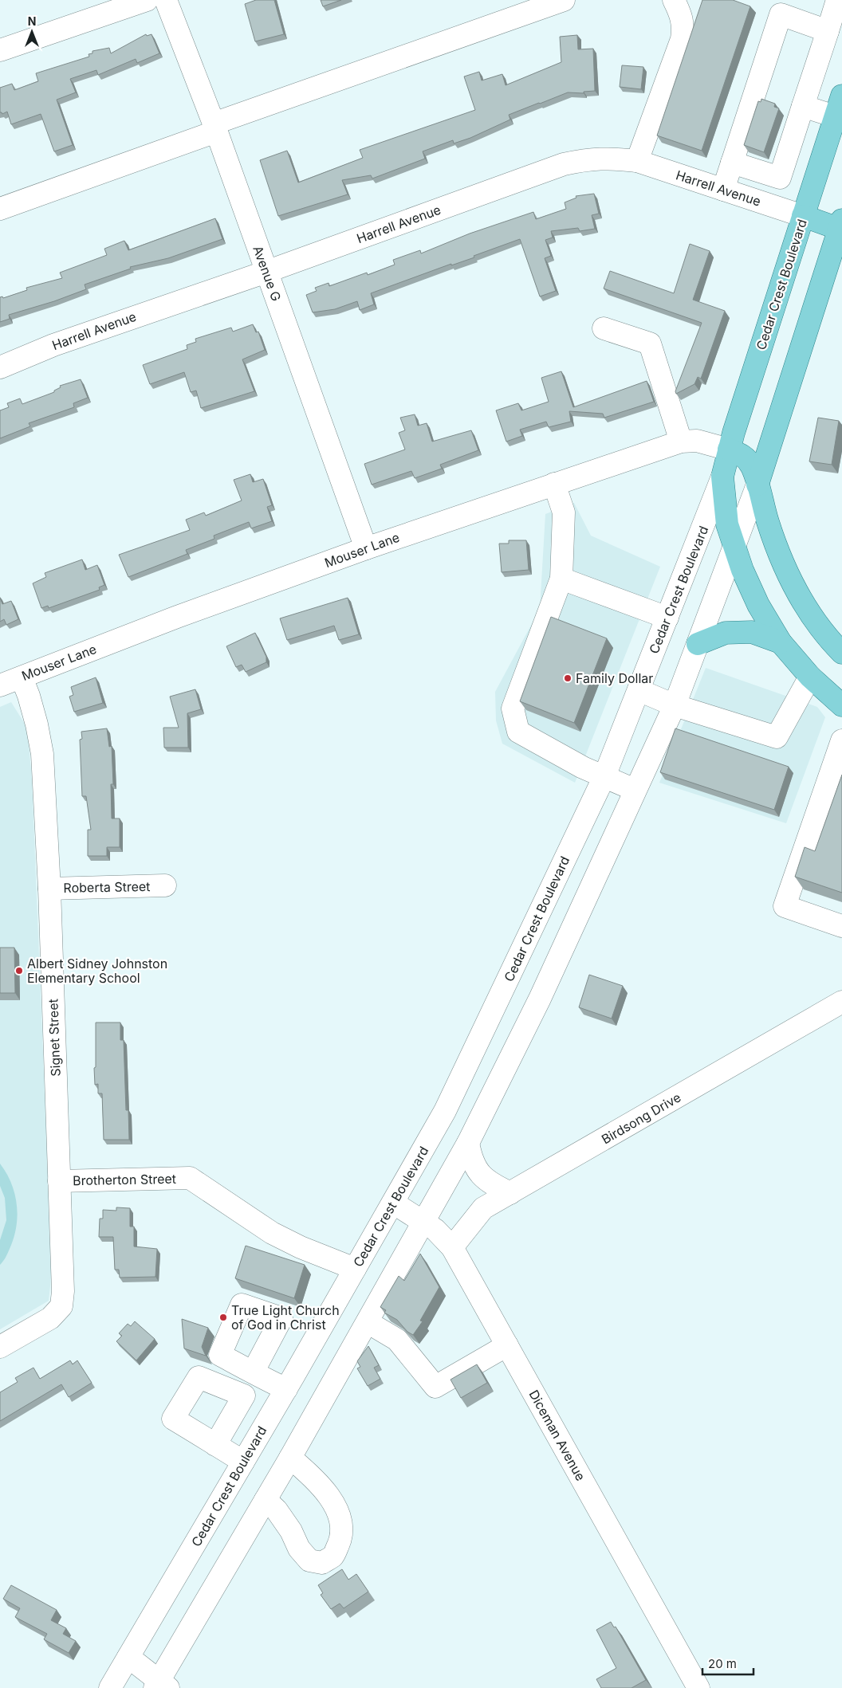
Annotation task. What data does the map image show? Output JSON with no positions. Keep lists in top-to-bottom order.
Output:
{
  "streets": {
    "main road": ["Cedar Crest Boulevard"],
    "street": [
      "Harrell Avenue",
      "Avenue G",
      "Mouser Lane",
      "Roberta Street",
      "Signet Street",
      "Birdsong Drive",
      "Brotherton Street",
      "Diceman Avenue"
    ]
  },
  "crossings": [
    ["Harrell Avenue", "Avenue G"],
    ["Harrell Avenue", "Cedar Crest Boulevard"],
    ["Avenue G", "Mouser Lane"],
    ["Cedar Crest Boulevard", "Mouser Lane"],
    ["Cedar Crest Boulevard", "Brotherton Street"],
    ["Cedar Crest Boulevard", "Diceman Avenue"],
    ["Mouser Lane", "Signet Street"],
    ["Roberta Street", "Signet Street"],
    ["Signet Street", "Brotherton Street"],
    ["Birdsong Drive", "Diceman Avenue"]
  ],
  "places": ["Family Dollar", "Albert Sidney Johnston Elementary School", "True Light Church of God in Christ"],
  "scale_bar": "20 m",
  "north": "top"
}
